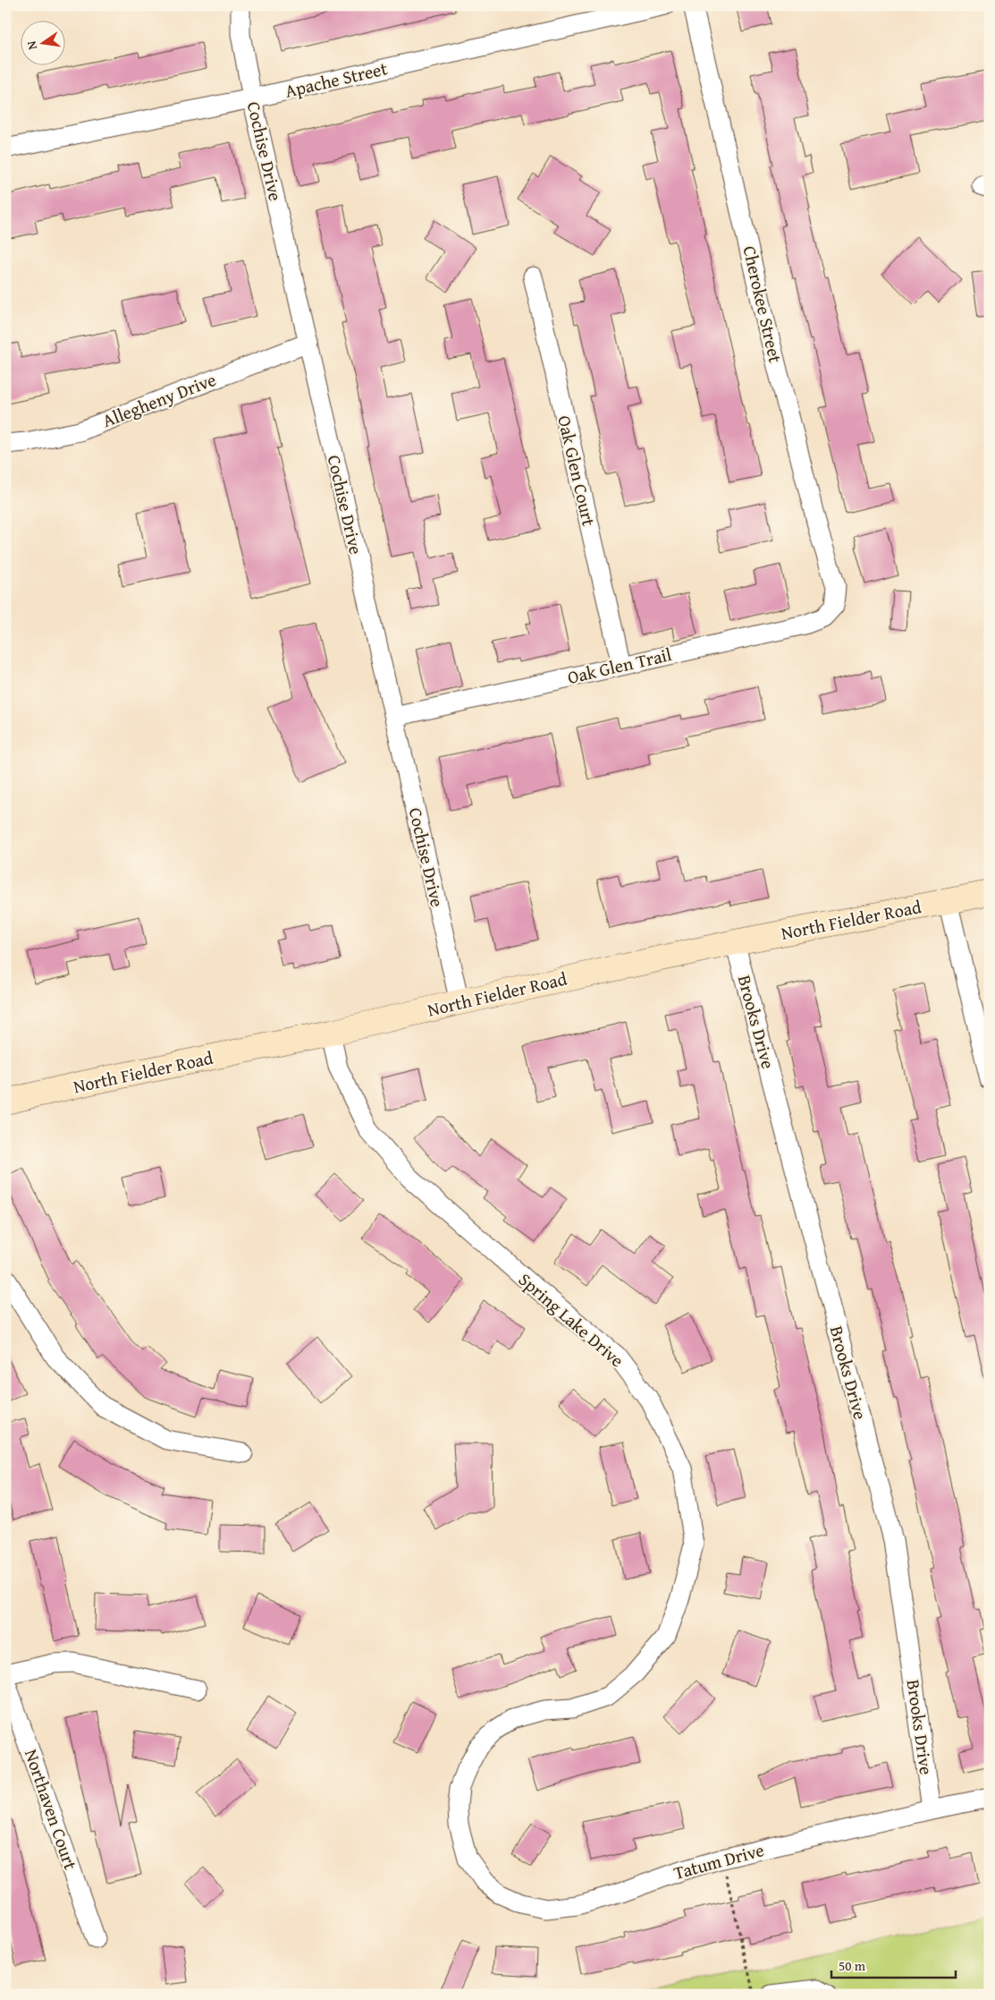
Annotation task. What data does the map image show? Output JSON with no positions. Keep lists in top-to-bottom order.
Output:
{
  "streets": {
    "main road": ["North Fielder Road"],
    "street": [
      "Apache Street",
      "Cochise Drive",
      "Cherokee Street",
      "Allegheny Drive",
      "Oak Glen Court",
      "Oak Glen Trail",
      "Brooks Drive",
      "Spring Lake Drive",
      "Northaven Court",
      "Tatum Drive"
    ]
  },
  "crossings": [
    ["Apache Street", "Cochise Drive"],
    ["Cochise Drive", "Allegheny Drive"],
    ["Cochise Drive", "Oak Glen Trail"],
    ["Cochise Drive", "North Fielder Road"],
    ["Cherokee Street", "Oak Glen Trail"],
    ["Oak Glen Court", "Oak Glen Trail"],
    ["North Fielder Road", "Brooks Drive"],
    ["North Fielder Road", "Spring Lake Drive"],
    ["Brooks Drive", "Tatum Drive"],
    ["Spring Lake Drive", "Tatum Drive"]
  ],
  "scale_bar": "50 m",
  "north": "left"
}
